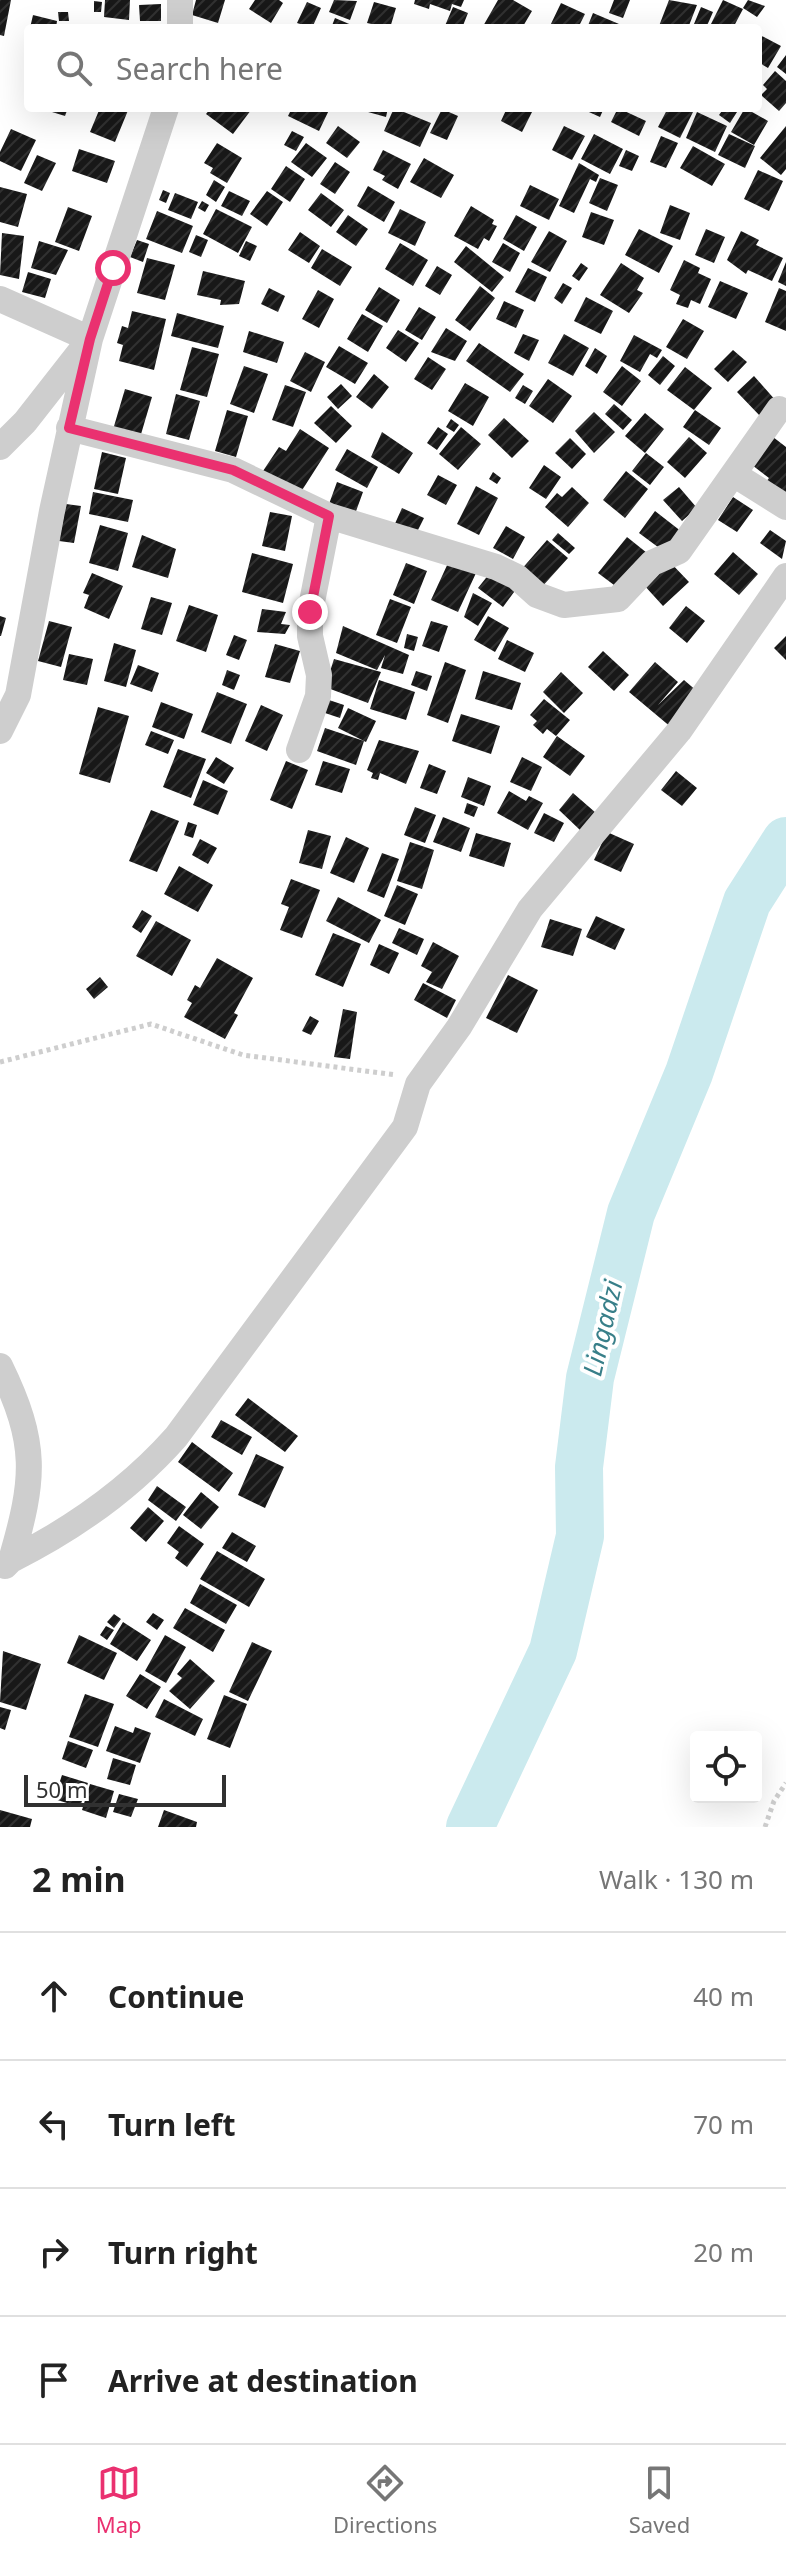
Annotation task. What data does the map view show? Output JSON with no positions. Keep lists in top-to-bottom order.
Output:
{
  "water": ["Lingadzi"],
  "scale_bar": "50 m",
  "page": {
    "search": "Search here",
    "scale": "50 m",
    "heading": ["2 min", "Walk · 130 m"],
    "list": [
      ["Continue", "40 m"],
      ["Turn left", "70 m"],
      ["Turn right", "20 m"],
      "Arrive at destination"
    ],
    "nav": ["Map", "Directions", "Saved"]
  }
}
